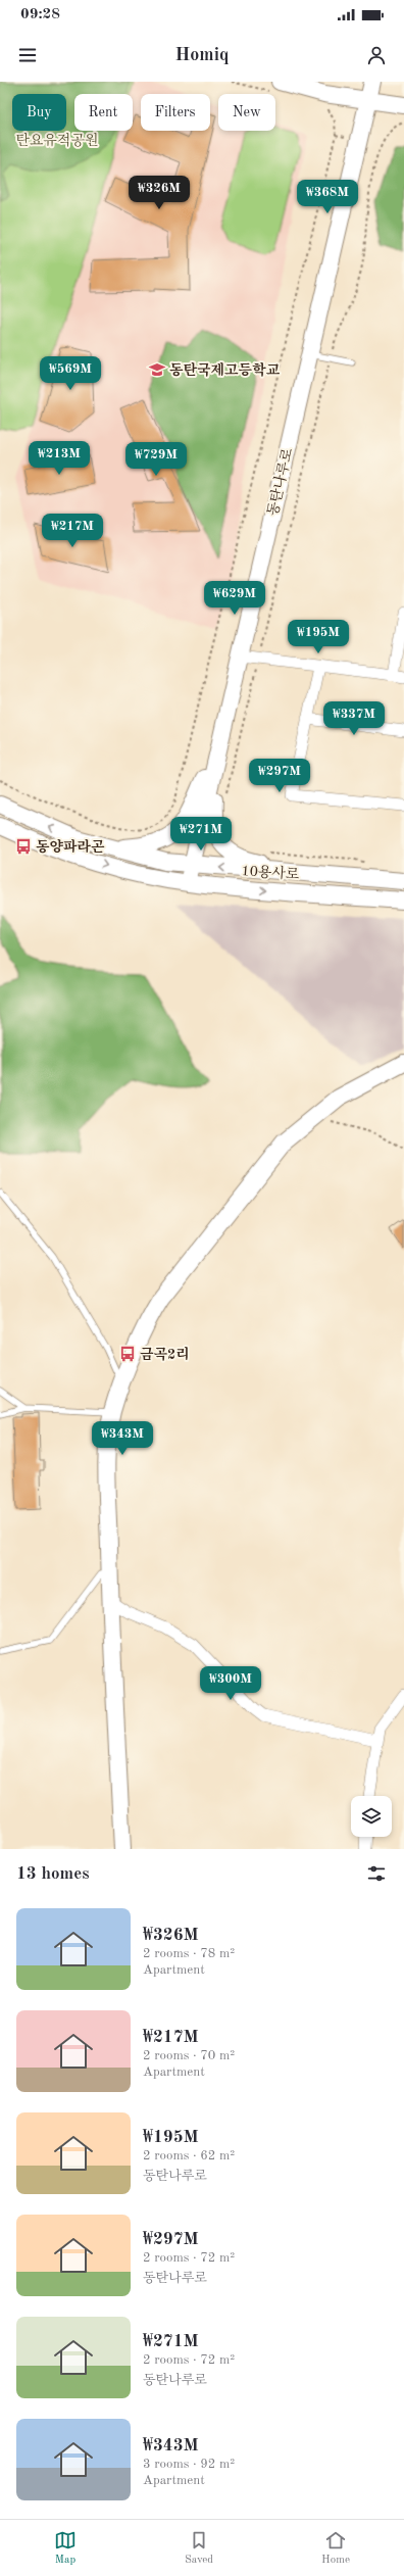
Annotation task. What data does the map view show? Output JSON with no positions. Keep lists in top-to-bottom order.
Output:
{
  "streets": {
    "street": ["동탄나루로", "10용사로"]
  },
  "crossings": [
    ["동탄나루로", "10용사로"]
  ],
  "parks": ["탄요유적공원"],
  "places": {
    "school or university": ["동탄국제고등학교"],
    "bus stop": ["동양파라곤", "금곡2리"]
  },
  "page": {
    "status": "09:28",
    "header": "Homiq",
    "chip": [
      "Buy",
      "Rent",
      "Filters",
      "New"
    ],
    "price": [
      "₩326M",
      "₩368M",
      "₩569M",
      "₩213M",
      "₩729M",
      "₩217M",
      "₩629M",
      "₩195M",
      "₩337M",
      "₩297M",
      "₩271M",
      "₩343M",
      "₩300M"
    ],
    "heading": "13 homes",
    "list": [
      {
        "name": "₩326M",
        "note": "2 rooms · 78 m² · Apartment"
      },
      {
        "name": "₩217M",
        "note": "2 rooms · 70 m² · Apartment"
      },
      {
        "name": "₩195M",
        "note": "2 rooms · 62 m² · 동탄나루로"
      },
      {
        "name": "₩297M",
        "note": "2 rooms · 72 m² · 동탄나루로"
      },
      {
        "name": "₩271M",
        "note": "2 rooms · 72 m² · 동탄나루로"
      },
      {
        "name": "₩343M",
        "note": "3 rooms · 92 m² · Apartment"
      }
    ],
    "tabs": ["Map", "Saved", "Home"]
  }
}
